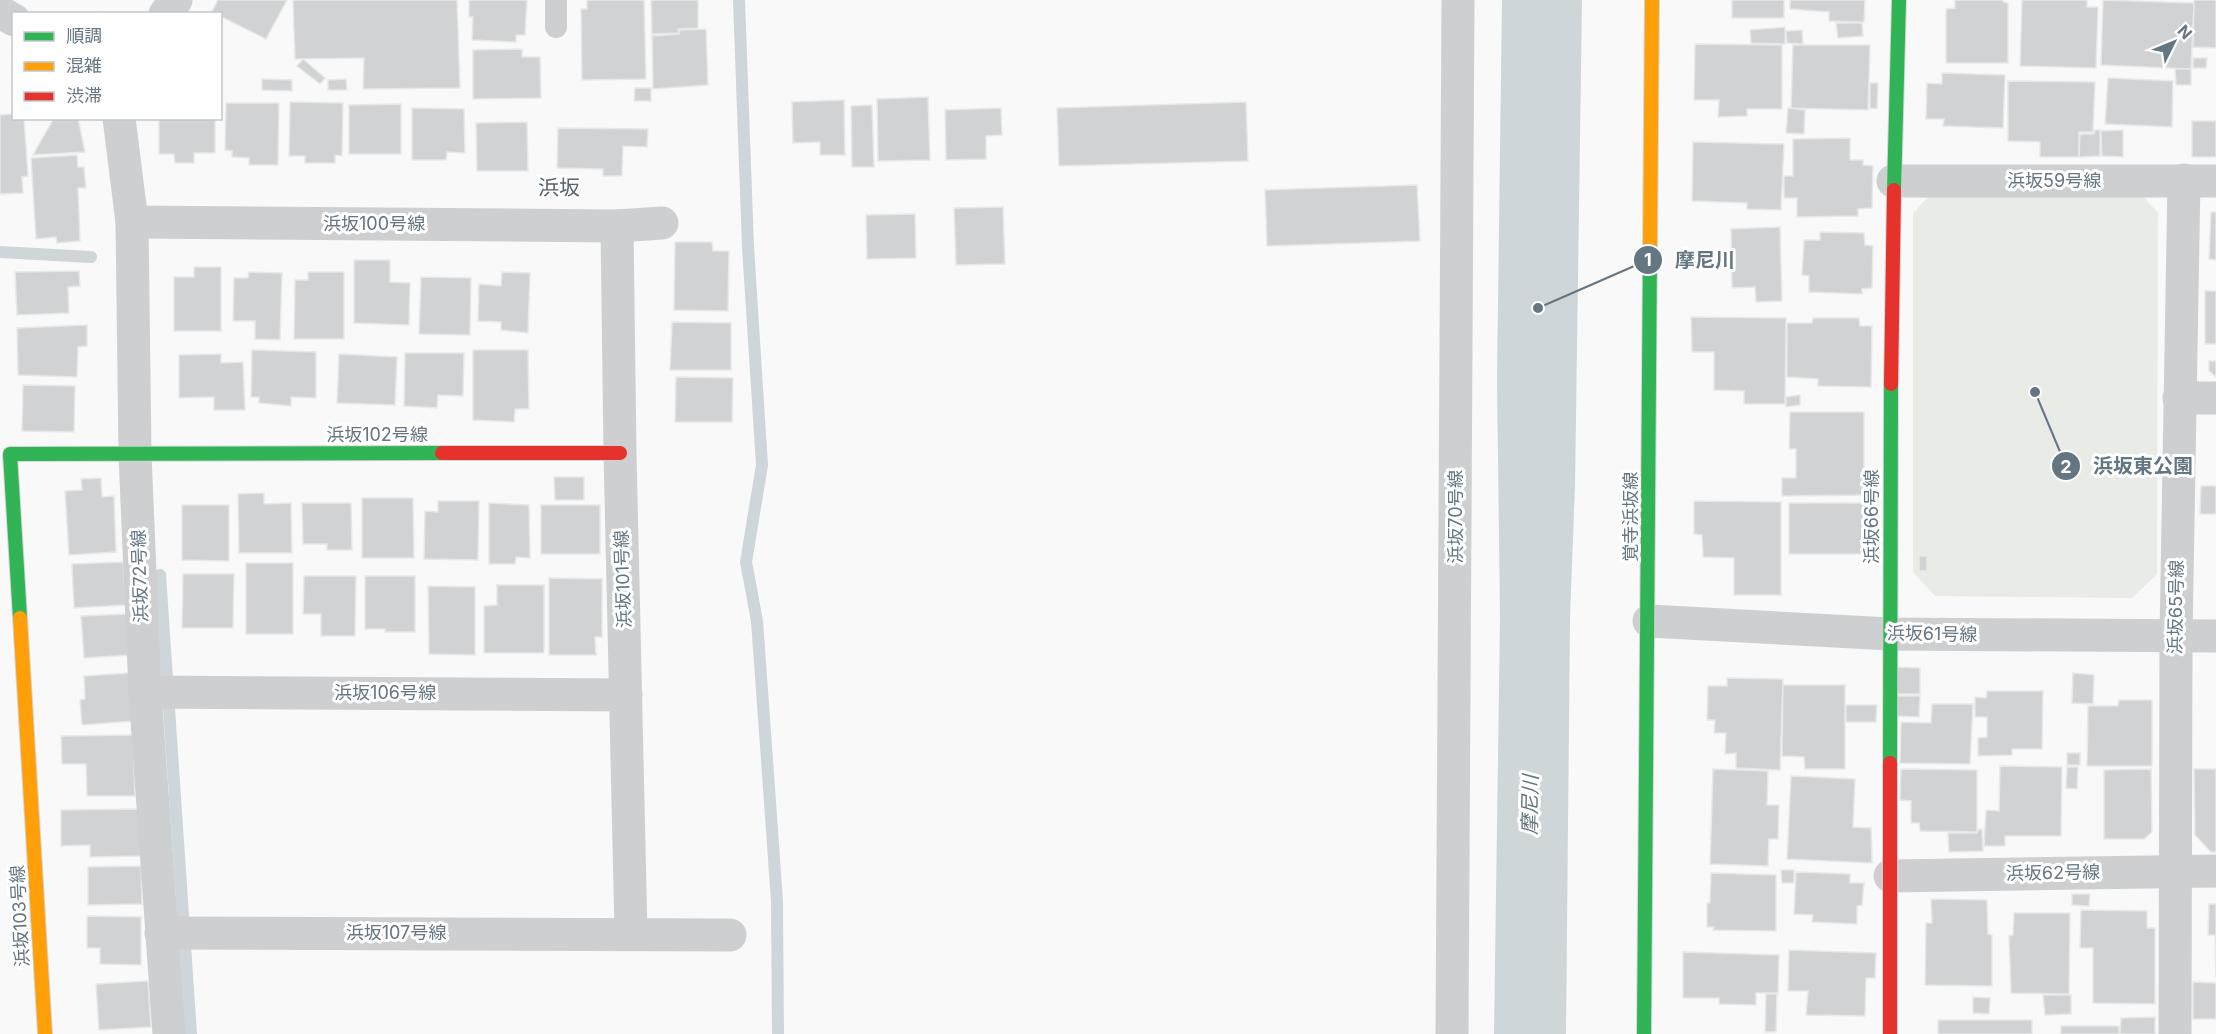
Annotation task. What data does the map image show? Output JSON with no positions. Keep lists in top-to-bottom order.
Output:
{
  "streets": {
    "street": [
      "浜坂59号線",
      "浜坂100号線",
      "浜坂102号線",
      "浜坂70号線",
      "覚寺浜坂線",
      "浜坂66号線",
      "浜坂72号線",
      "浜坂101号線",
      "浜坂65号線",
      "浜坂61号線",
      "浜坂106号線",
      "浜坂62号線",
      "浜坂103号線",
      "浜坂107号線"
    ]
  },
  "crossings": [
    ["浜坂59号線", "浜坂66号線"],
    ["浜坂59号線", "浜坂65号線"],
    ["浜坂100号線", "浜坂72号線"],
    ["浜坂100号線", "浜坂101号線"],
    ["浜坂102号線", "浜坂72号線"],
    ["浜坂102号線", "浜坂101号線"],
    ["浜坂102号線", "浜坂103号線"],
    ["覚寺浜坂線", "浜坂61号線"],
    ["浜坂66号線", "浜坂61号線"],
    ["浜坂66号線", "浜坂62号線"],
    ["浜坂72号線", "浜坂106号線"],
    ["浜坂72号線", "浜坂103号線"],
    ["浜坂72号線", "浜坂107号線"],
    ["浜坂101号線", "浜坂106号線"],
    ["浜坂101号線", "浜坂107号線"],
    ["浜坂65号線", "浜坂61号線"],
    ["浜坂65号線", "浜坂62号線"]
  ],
  "districts": ["浜坂"],
  "water": ["摩尼川"],
  "places": ["摩尼川", "浜坂東公園"],
  "legend": ["順調", "混雑", "渋滞"],
  "north": "top right"
}
